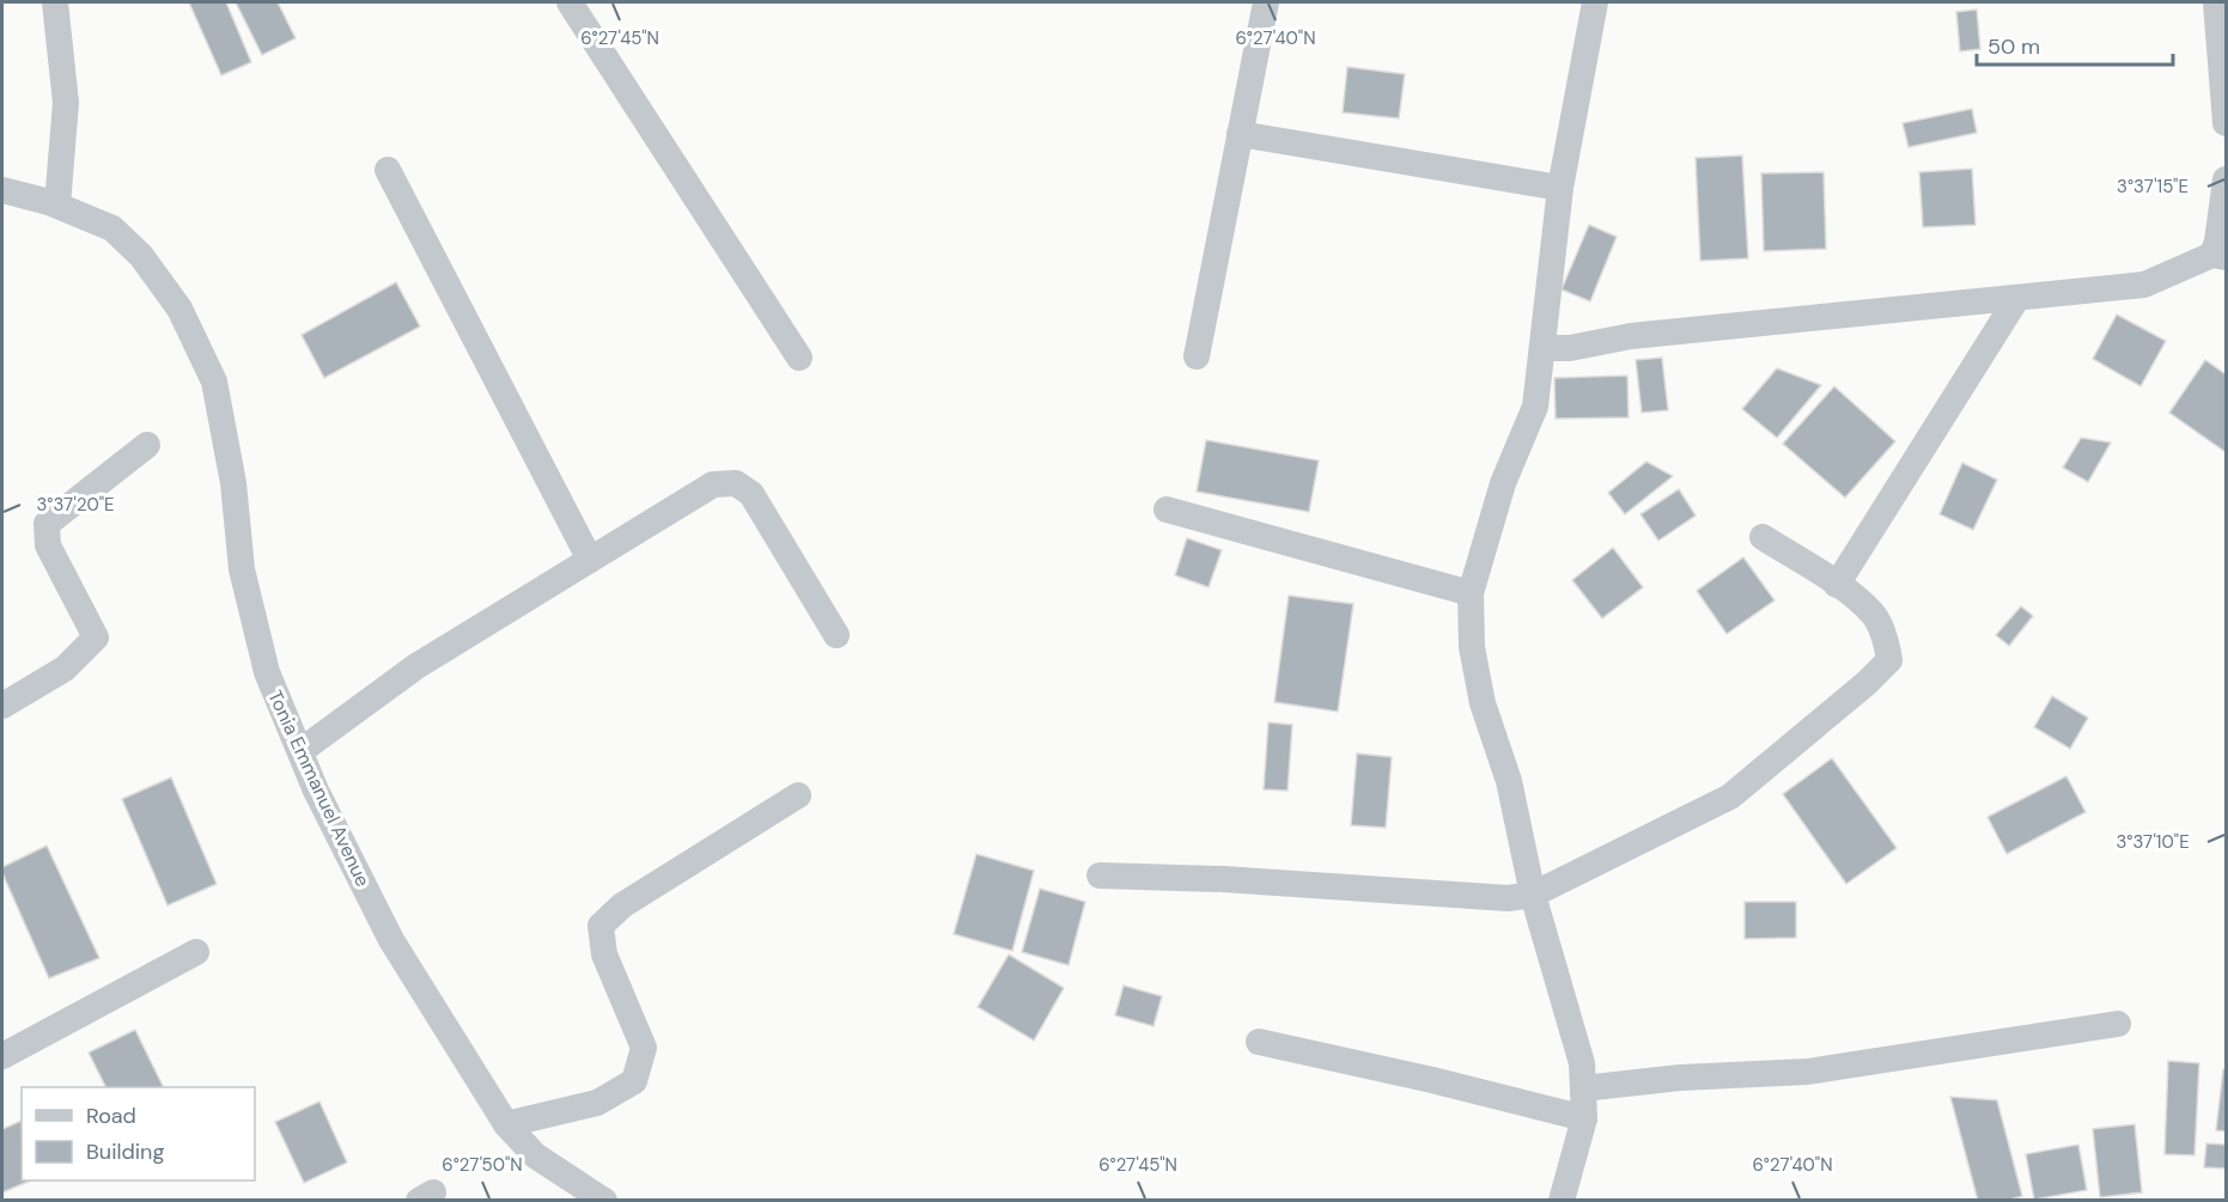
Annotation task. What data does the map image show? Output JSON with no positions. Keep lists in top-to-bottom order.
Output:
{
  "streets": {
    "street": ["Tonia Emmanuel Avenue"]
  },
  "legend": ["Road", "Building"],
  "scale_bar": "50 m",
  "coordinates": [
    "6°27'45\"N",
    "6°27'40\"N",
    "3°37'15\"E",
    "3°37'20\"E",
    "3°37'10\"E",
    "6°27'50\"N"
  ]
}
